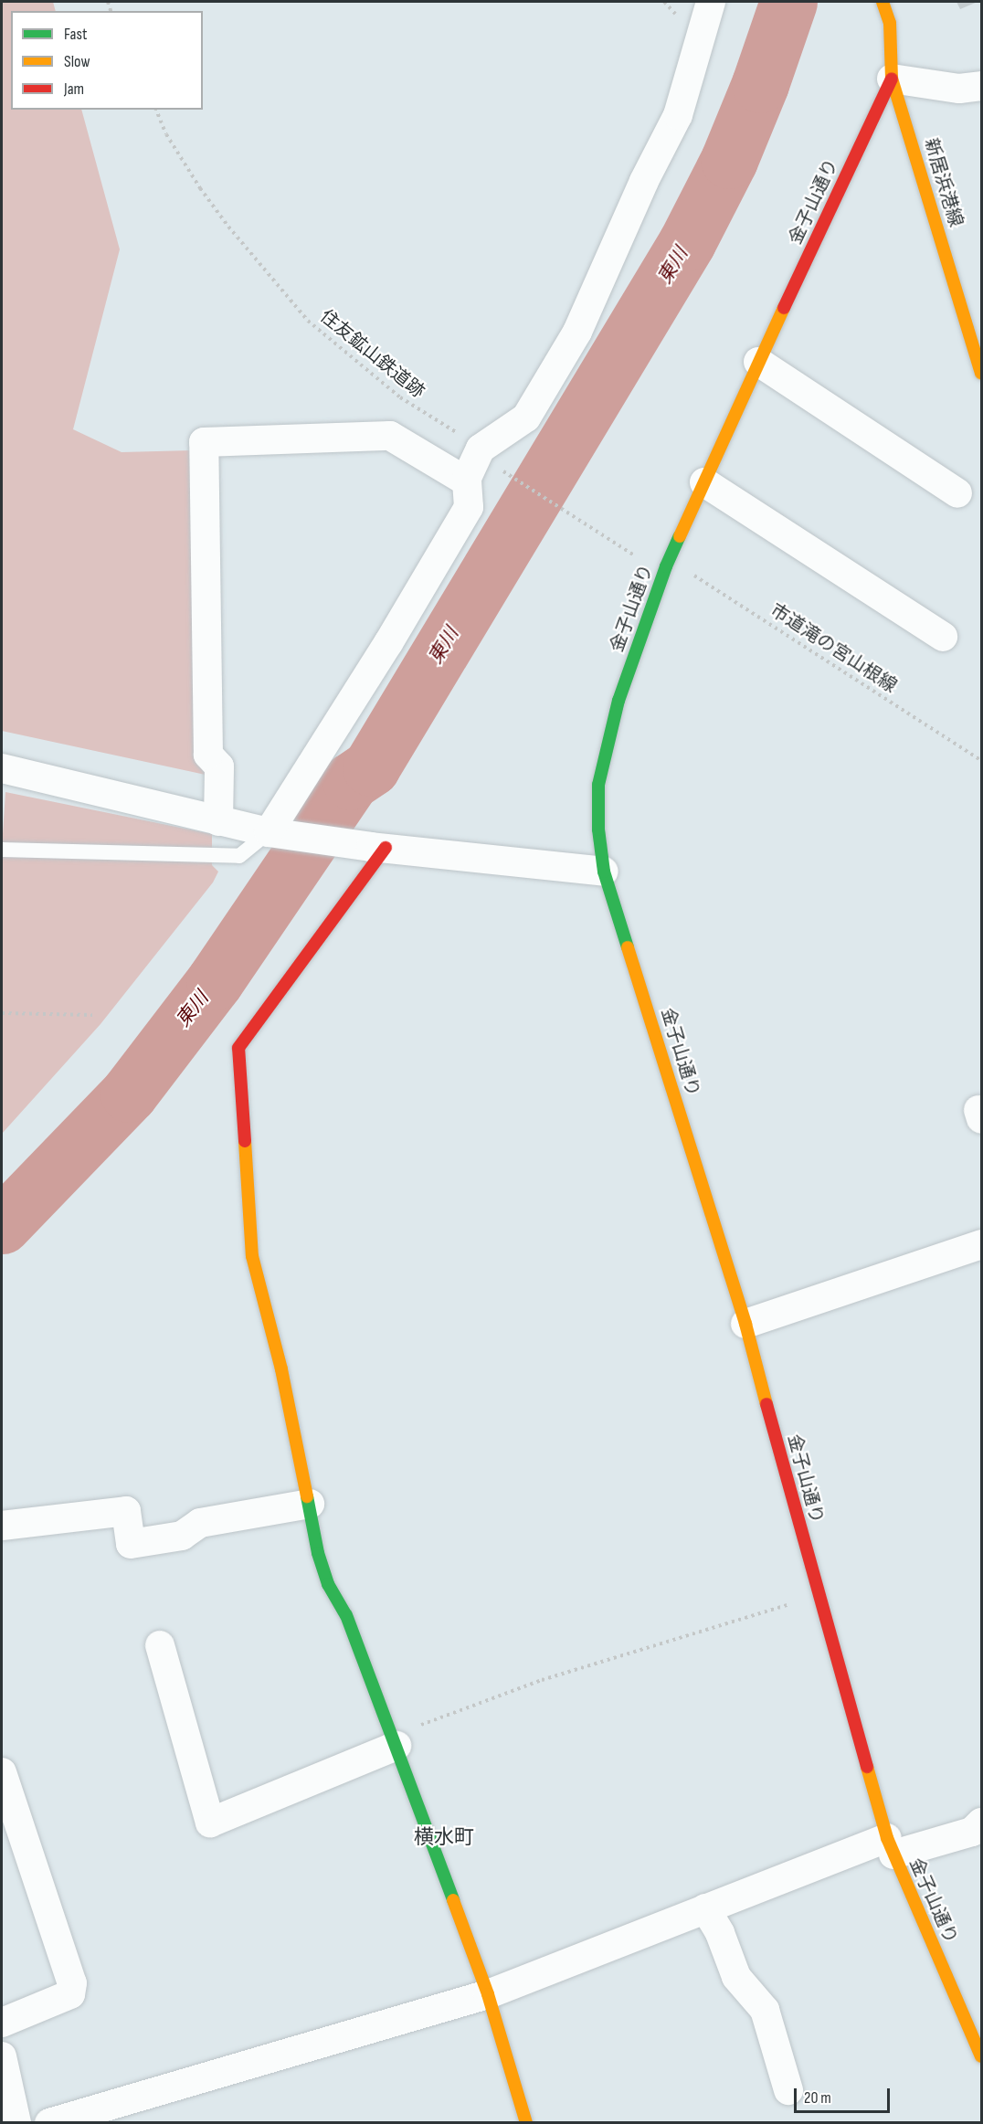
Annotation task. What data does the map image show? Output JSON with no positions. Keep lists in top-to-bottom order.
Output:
{
  "streets": {
    "street": ["新居浜港線", "金子山通り"],
    "path": ["住友鉱山鉄道跡", "市道滝の宮山根線"]
  },
  "crossings": [
    ["新居浜港線", "金子山通り"],
    ["金子山通り", "住友鉱山鉄道跡"],
    ["金子山通り", "市道滝の宮山根線"],
    ["住友鉱山鉄道跡", "市道滝の宮山根線"]
  ],
  "districts": ["横水町"],
  "water": ["東川"],
  "legend": ["Fast", "Slow", "Jam"],
  "scale_bar": "20 m"
}
